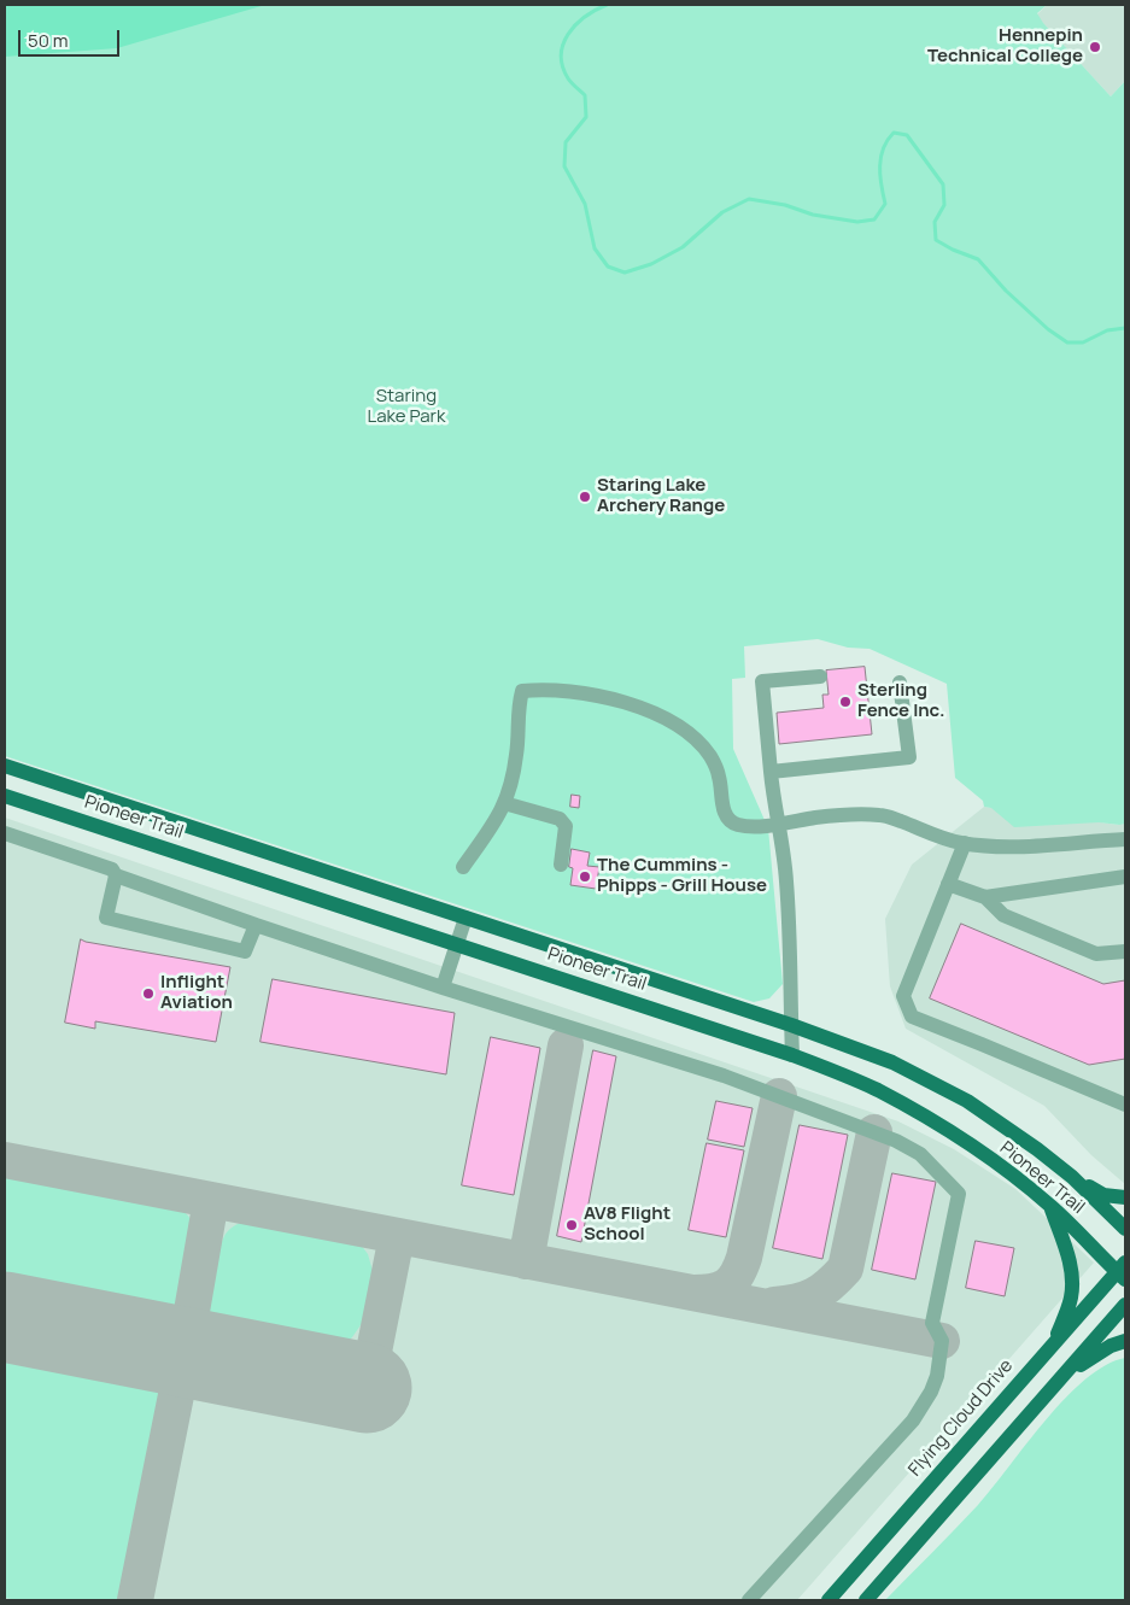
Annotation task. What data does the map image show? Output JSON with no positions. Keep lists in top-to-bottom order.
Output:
{
  "streets": {
    "main road": ["Pioneer Trail", "Flying Cloud Drive"]
  },
  "crossings": [
    ["Pioneer Trail", "Flying Cloud Drive"]
  ],
  "parks": ["Staring Lake Park"],
  "places": [
    "Hennepin Technical College",
    "Staring Lake Archery Range",
    "Sterling Fence Inc.",
    "The Cummins - Phipps - Grill House",
    "Inflight Aviation",
    "AV8 Flight School"
  ],
  "scale_bar": "50 m"
}
